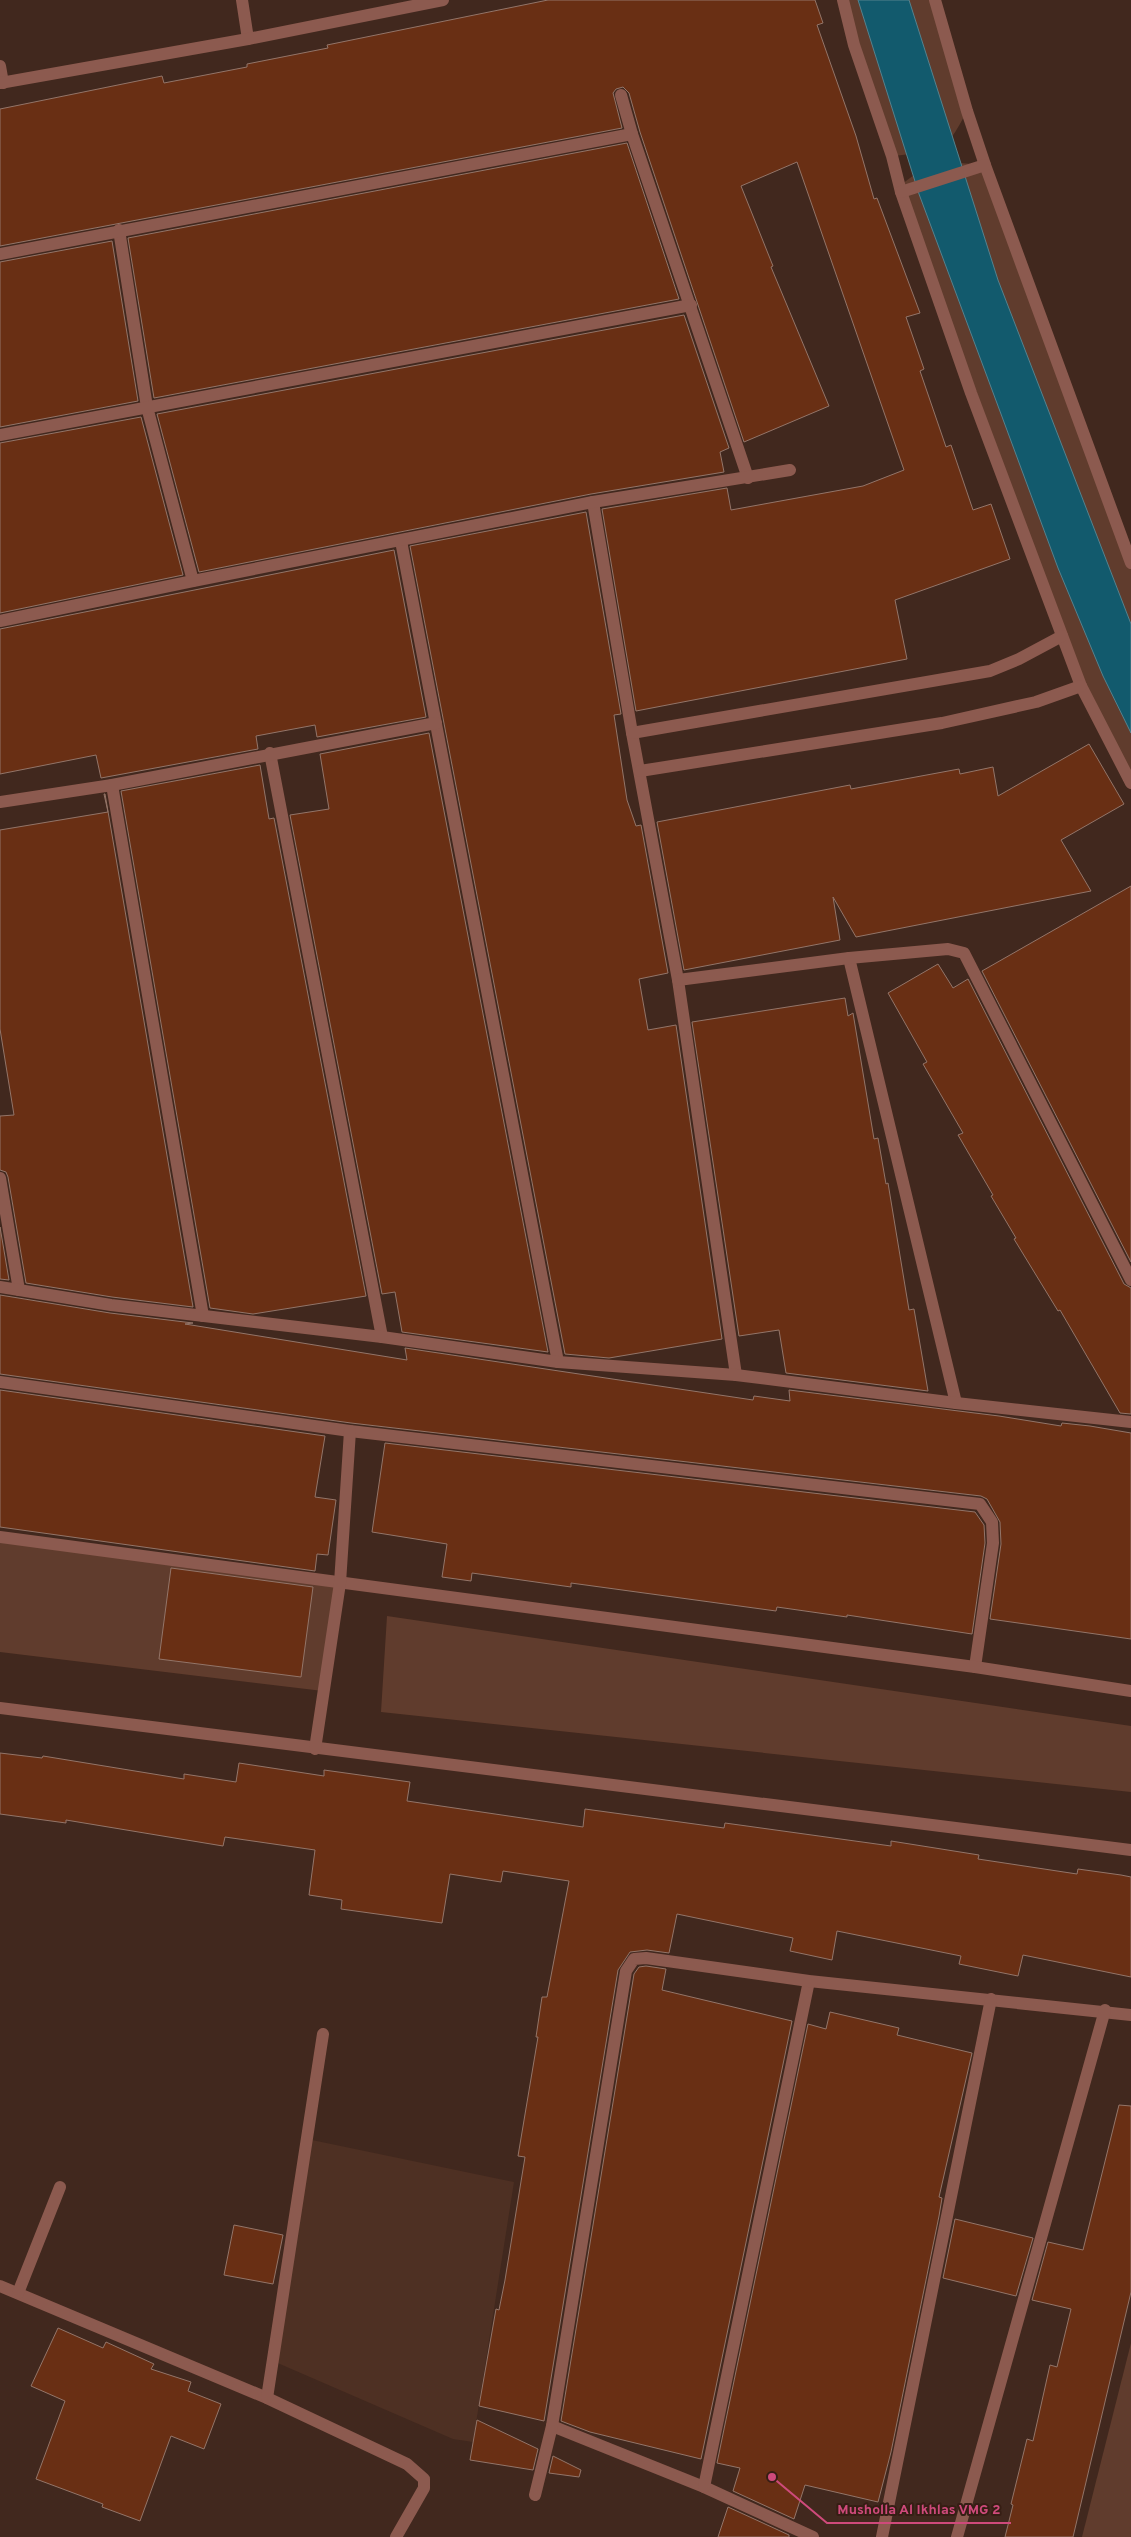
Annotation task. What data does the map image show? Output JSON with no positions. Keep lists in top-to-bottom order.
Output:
{
  "places": ["Musholla Al Ikhlas VMG 2"]
}
